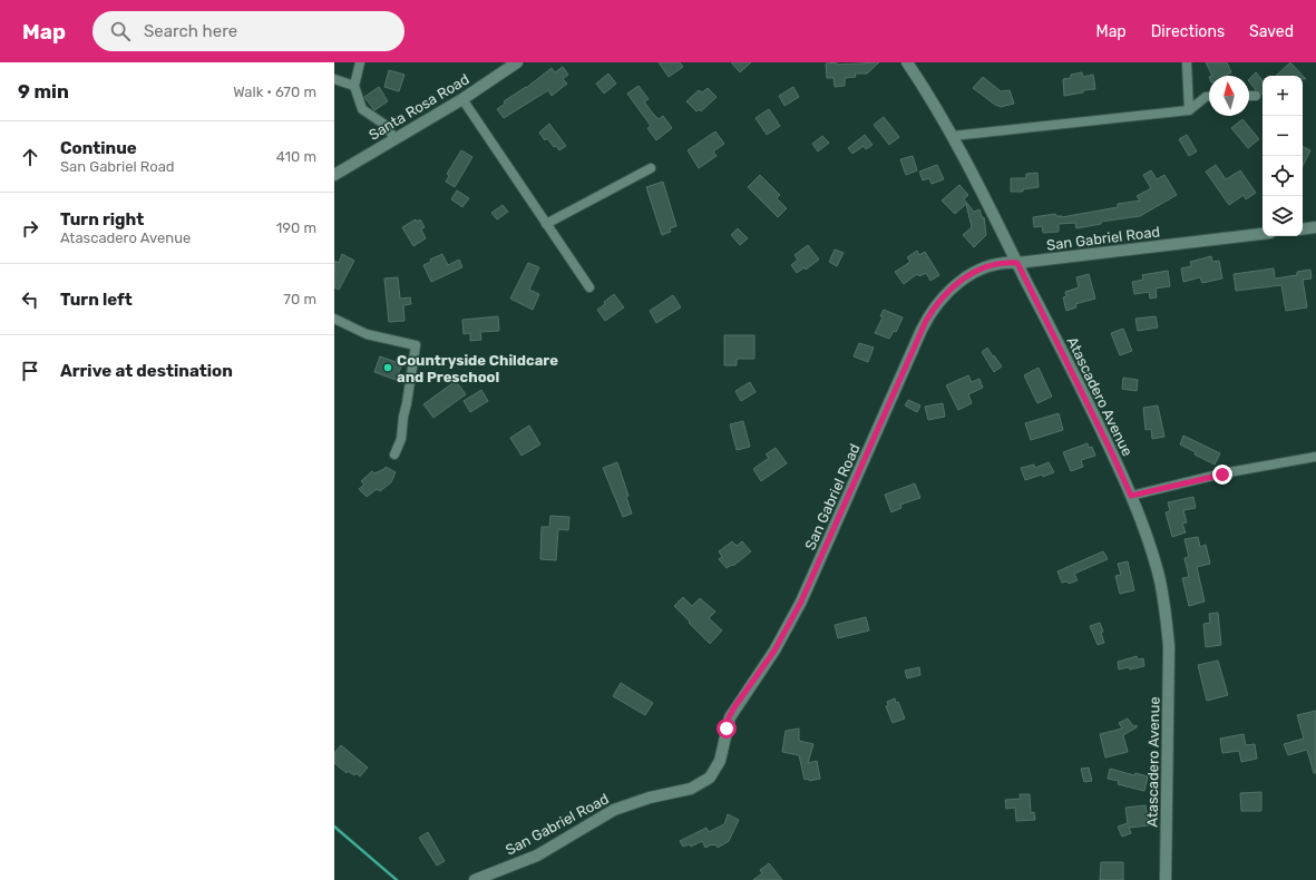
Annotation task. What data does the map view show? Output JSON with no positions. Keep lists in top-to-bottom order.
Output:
{
  "streets": {
    "street": ["Santa Rosa Road", "San Gabriel Road", "Atascadero Avenue"]
  },
  "crossings": [
    ["San Gabriel Road", "Atascadero Avenue"]
  ],
  "places": ["Countryside Childcare and Preschool"],
  "north": "top",
  "page": {
    "header": "Map",
    "search": "Search here",
    "nav": ["Map", "Directions", "Saved"],
    "heading": ["9 min", "Walk · 670 m"],
    "map_buttons": ["+", "−"],
    "list": [
      ["Continue", "San Gabriel Road", "410 m"],
      ["Turn right", "Atascadero Avenue", "190 m"],
      ["Turn left", "70 m"],
      "Arrive at destination"
    ]
  }
}
